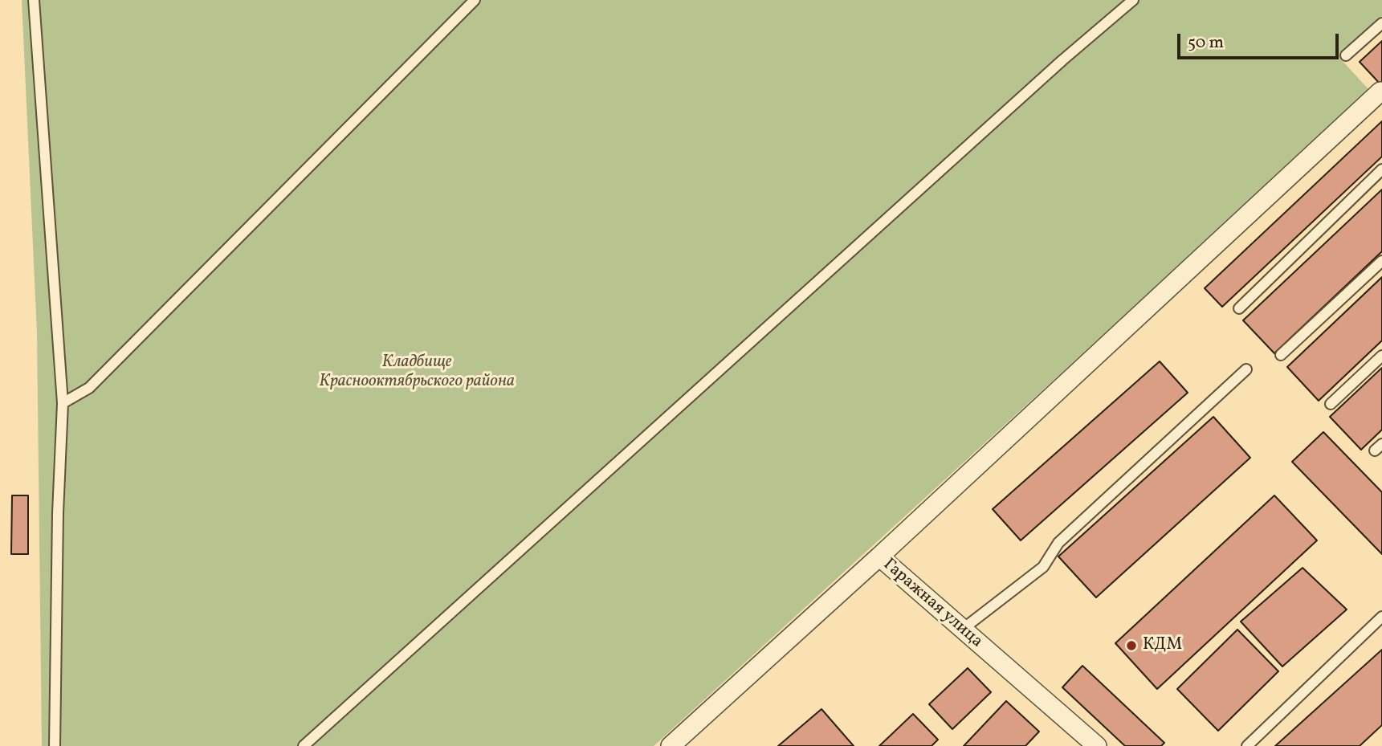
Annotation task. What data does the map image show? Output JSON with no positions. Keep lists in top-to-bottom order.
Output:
{
  "streets": {
    "street": ["Гаражная улица"]
  },
  "parks": ["Кладбище Краснооктябрьского района"],
  "places": ["КДМ"],
  "scale_bar": "50 m"
}
